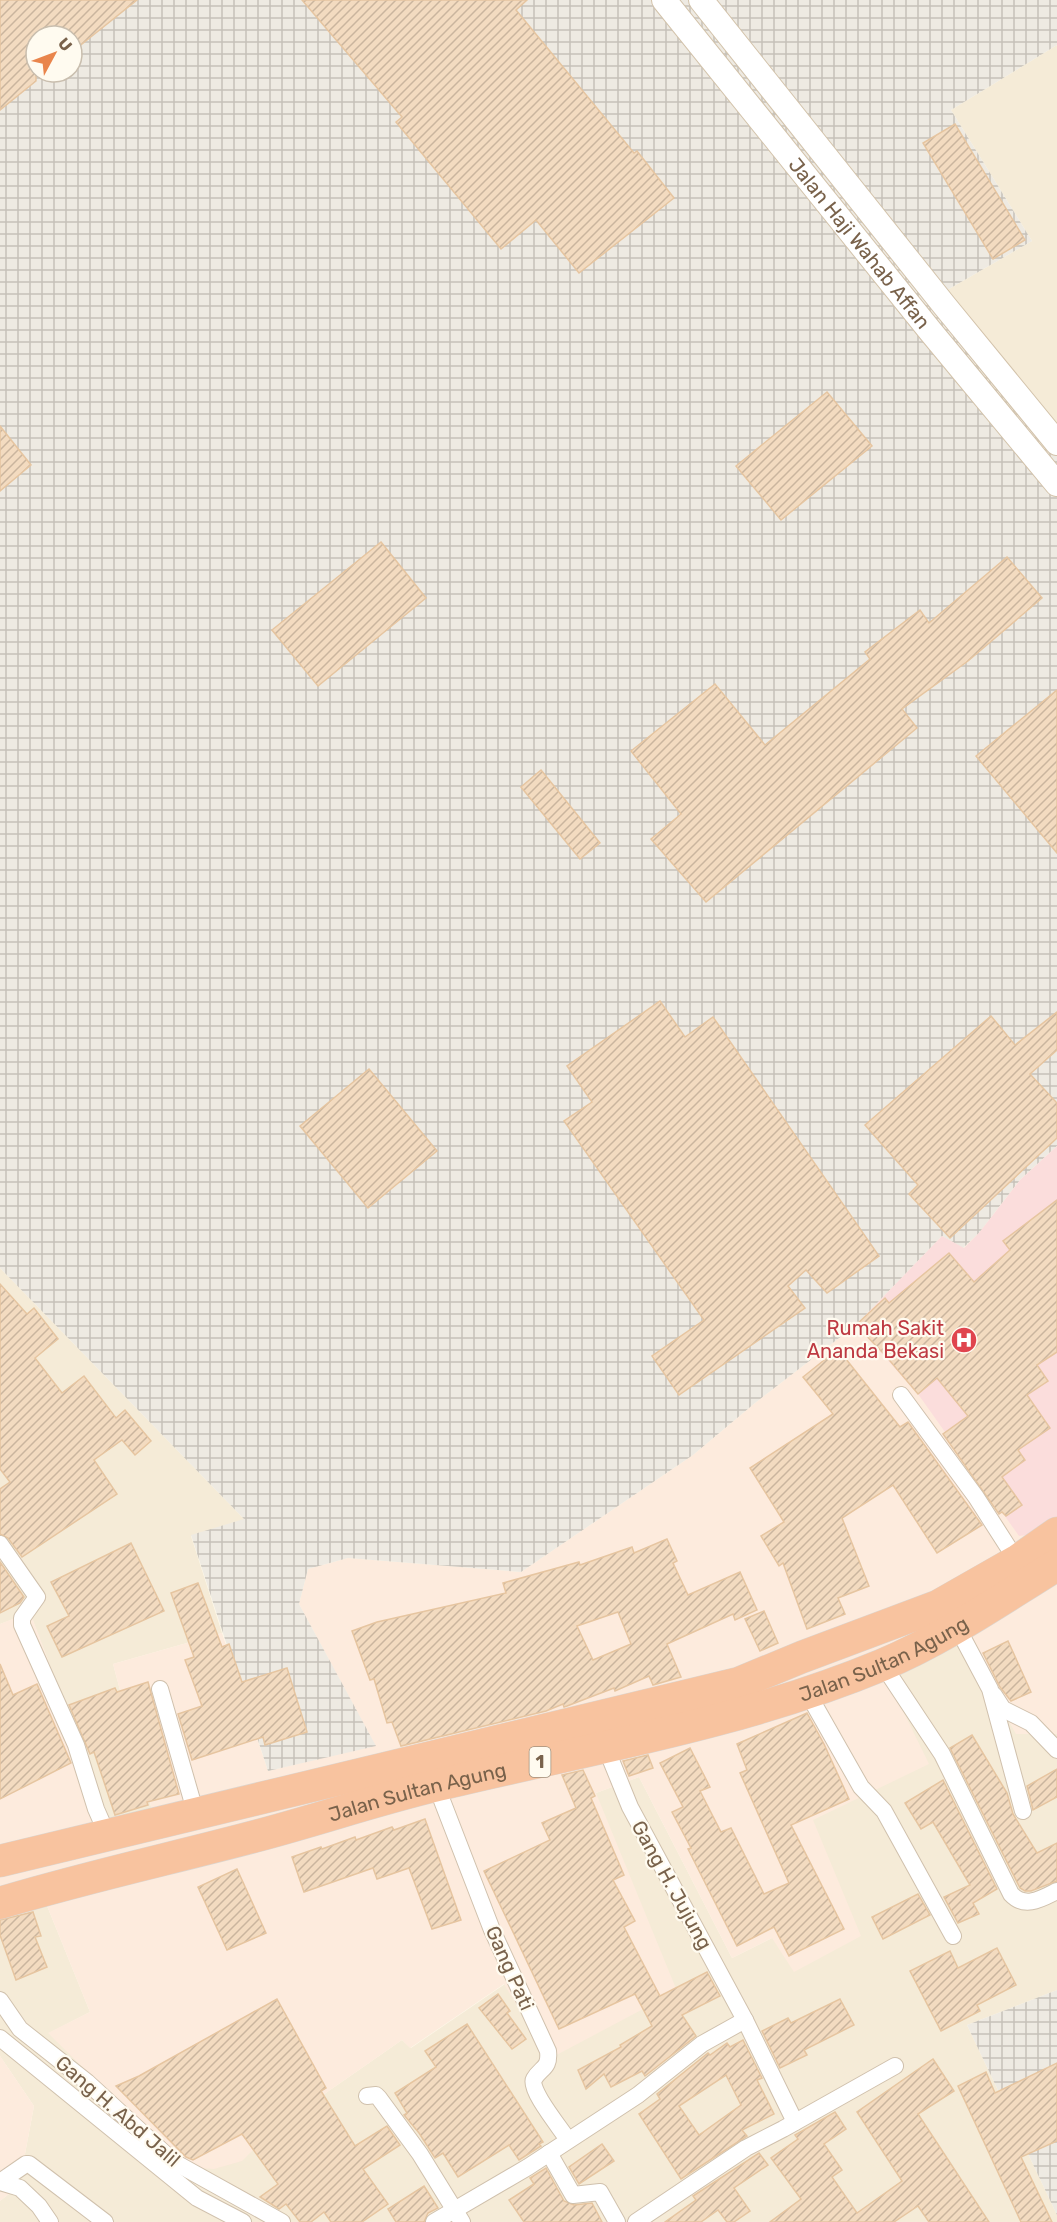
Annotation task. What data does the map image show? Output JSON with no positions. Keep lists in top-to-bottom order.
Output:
{
  "streets": {
    "highway": ["Jalan Sultan Agung", "1"],
    "street": [
      "Jalan Haji Wahab Affan",
      "Gang H. Jujung",
      "Gang Pati",
      "Gang H. Abd Jalil"
    ]
  },
  "crossings": [
    ["Jalan Sultan Agung", "Gang H. Jujung"],
    ["Jalan Sultan Agung", "Gang Pati"]
  ],
  "places": {
    "hospital": ["Rumah Sakit Ananda Bekasi"]
  },
  "north": "top right"
}
